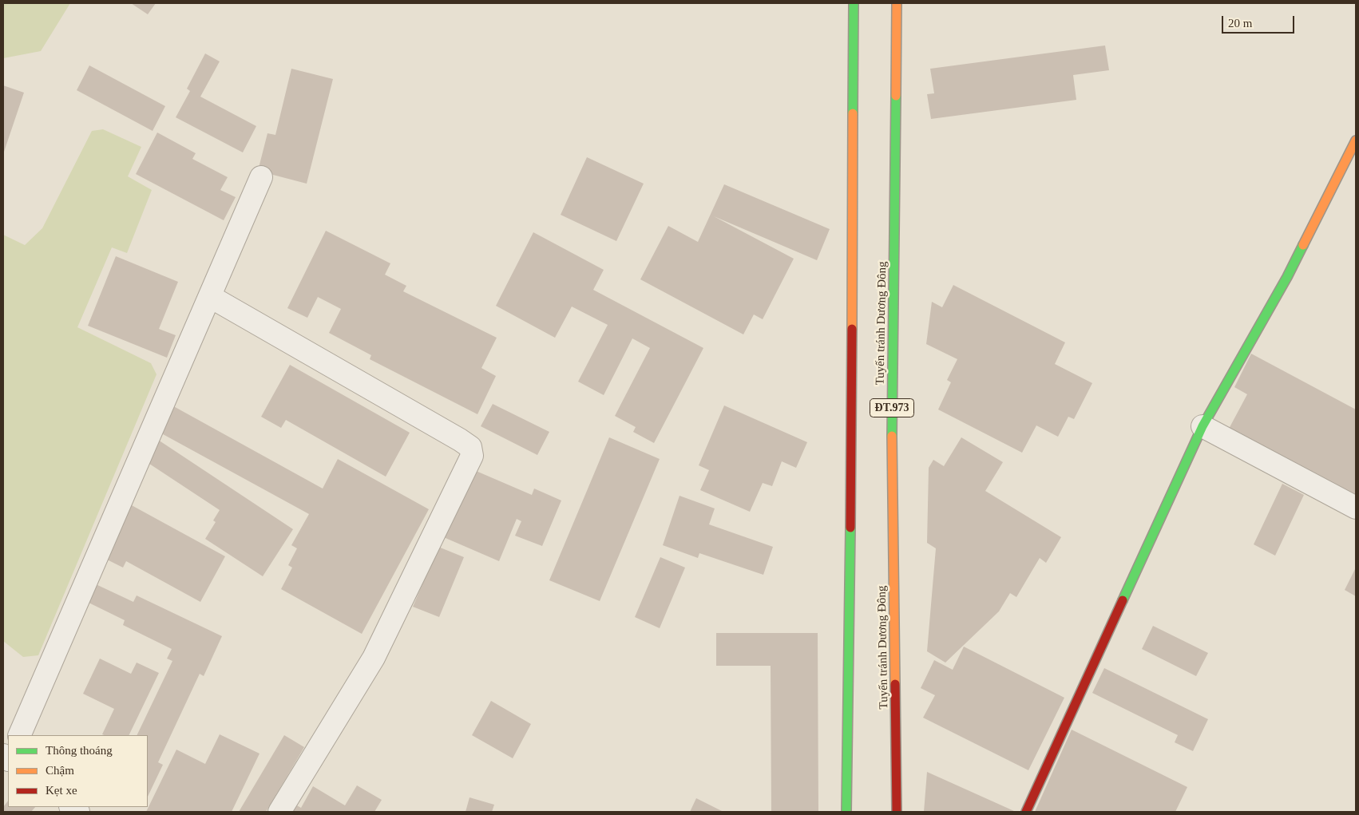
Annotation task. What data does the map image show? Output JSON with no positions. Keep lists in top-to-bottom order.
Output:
{
  "streets": {
    "main road": ["Tuyến tránh Dương Đông", "ĐT.973"]
  },
  "legend": ["Thông thoáng", "Chậm", "Kẹt xe"],
  "scale_bar": "20 m"
}
